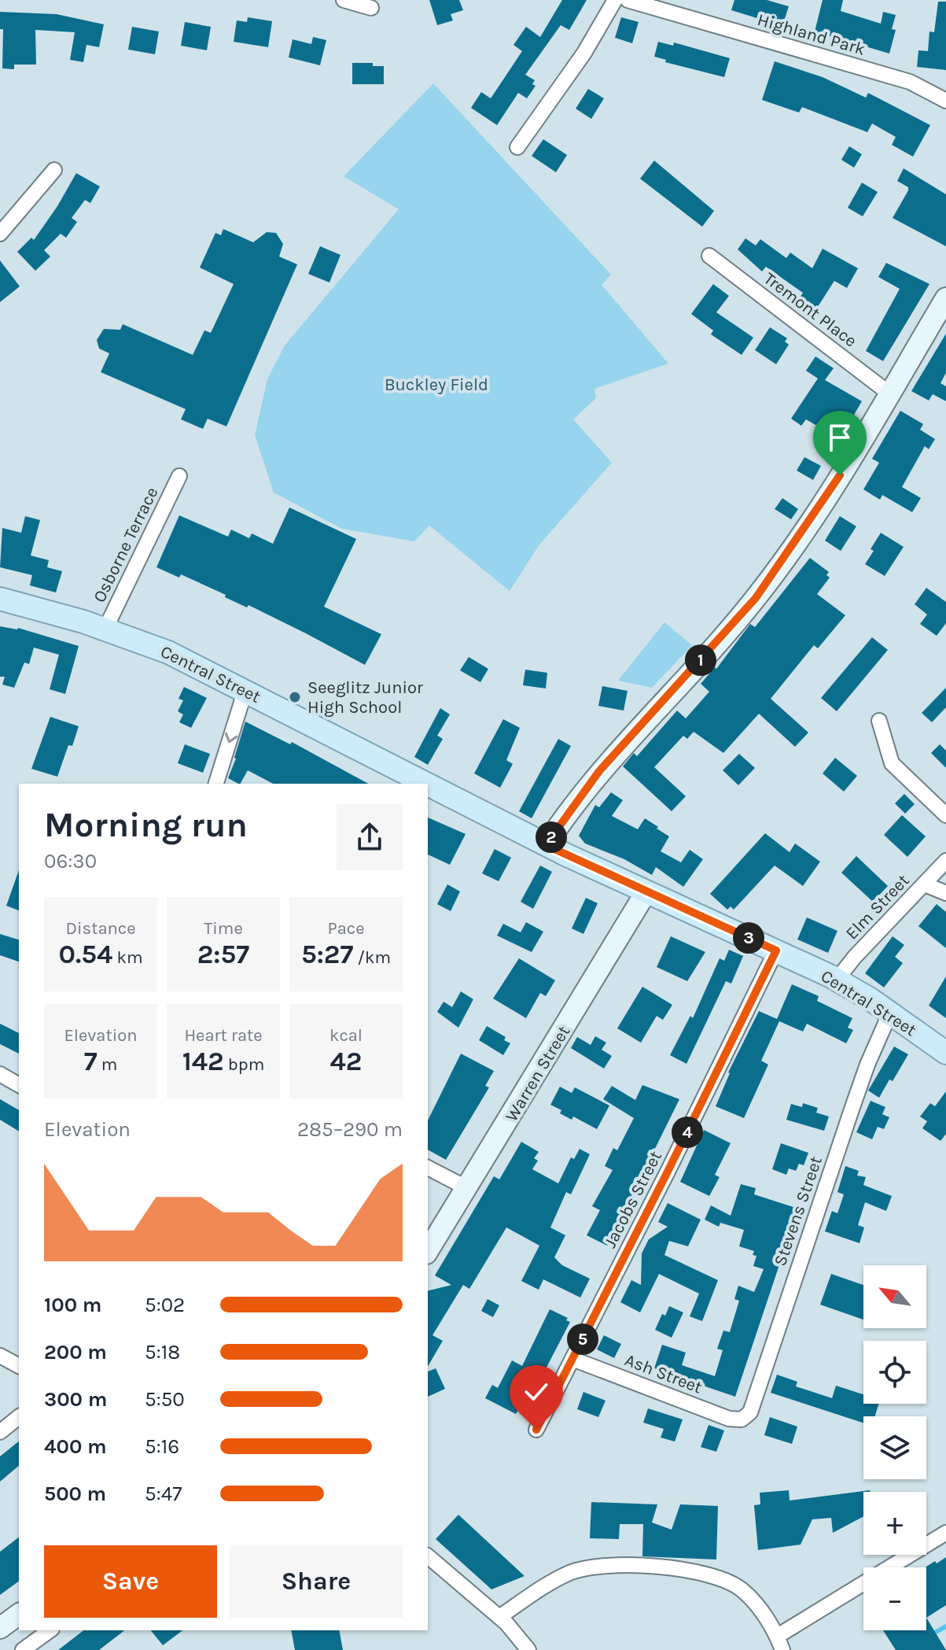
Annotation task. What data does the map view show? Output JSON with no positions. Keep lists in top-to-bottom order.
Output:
{
  "streets": {
    "main road": ["Central Street"],
    "street": [
      "Highland Park",
      "Tremont Place",
      "Osborne Terrace",
      "Elm Street",
      "Warren Street",
      "Jacobs Street",
      "Stevens Street",
      "Ash Street"
    ]
  },
  "crossings": [
    ["Osborne Terrace", "Central Street"],
    ["Central Street", "Elm Street"],
    ["Central Street", "Warren Street"],
    ["Central Street", "Jacobs Street"],
    ["Central Street", "Stevens Street"],
    ["Jacobs Street", "Ash Street"],
    ["Stevens Street", "Ash Street"]
  ],
  "parks": ["Buckley Field"],
  "places": ["Seeglitz Junior High School"],
  "north": "top left",
  "page": {
    "pins": [
      "1",
      "2",
      "3",
      "4",
      "5"
    ],
    "heading": ["Morning run", "06:30"],
    "stats": [
      ["Distance", "0.54 km"],
      ["Time", "2:57"],
      ["Pace", "5:27 /km"],
      ["Elevation", "7 m"],
      ["Heart rate", "142 bpm"],
      ["kcal", "42"]
    ],
    "chart": ["Elevation", "285–290 m"],
    "map_buttons": ["+", "−"],
    "list": [
      {
        "name": "100 m",
        "note": "5:02"
      },
      {
        "name": "200 m",
        "note": "5:18"
      },
      {
        "name": "300 m",
        "note": "5:50"
      },
      {
        "name": "400 m",
        "note": "5:16"
      },
      {
        "name": "500 m",
        "note": "5:47"
      }
    ],
    "buttons": ["Save", "Share"]
  }
}
